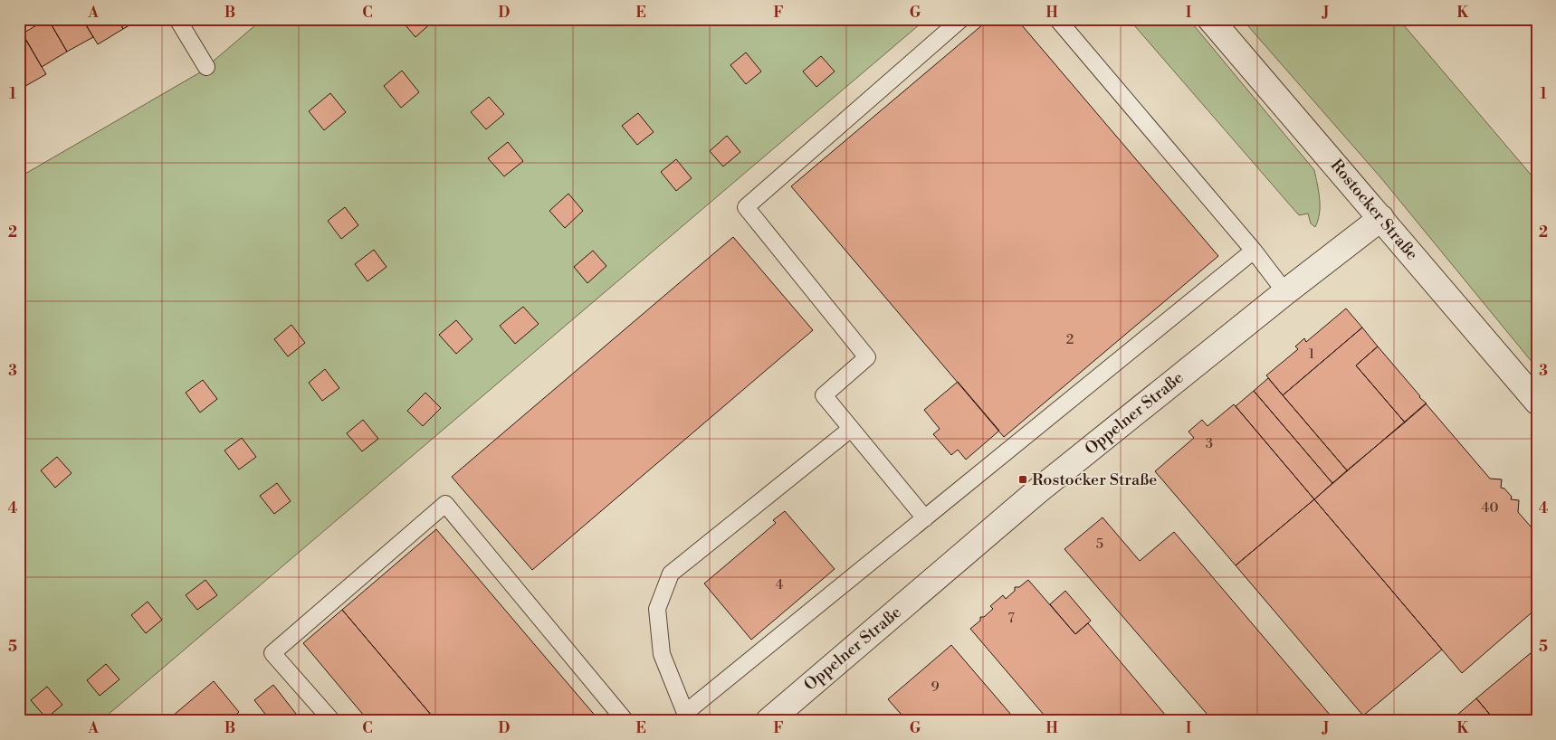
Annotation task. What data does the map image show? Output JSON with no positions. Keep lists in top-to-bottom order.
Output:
{
  "streets": {
    "street": ["Rostocker Straße", "Oppelner Straße"]
  },
  "crossings": [
    ["Rostocker Straße", "Oppelner Straße"]
  ],
  "places": {
    "transit": ["Rostocker Straße"]
  },
  "house_numbers": [
    "2",
    "1",
    "3",
    "40",
    "5",
    "4",
    "7",
    "9"
  ],
  "grid": {
    "columns": [
      "A",
      "B",
      "C",
      "D",
      "E",
      "F",
      "G",
      "H",
      "I",
      "J",
      "K"
    ],
    "rows": [
      "1",
      "2",
      "3",
      "4",
      "5"
    ]
  }
}
